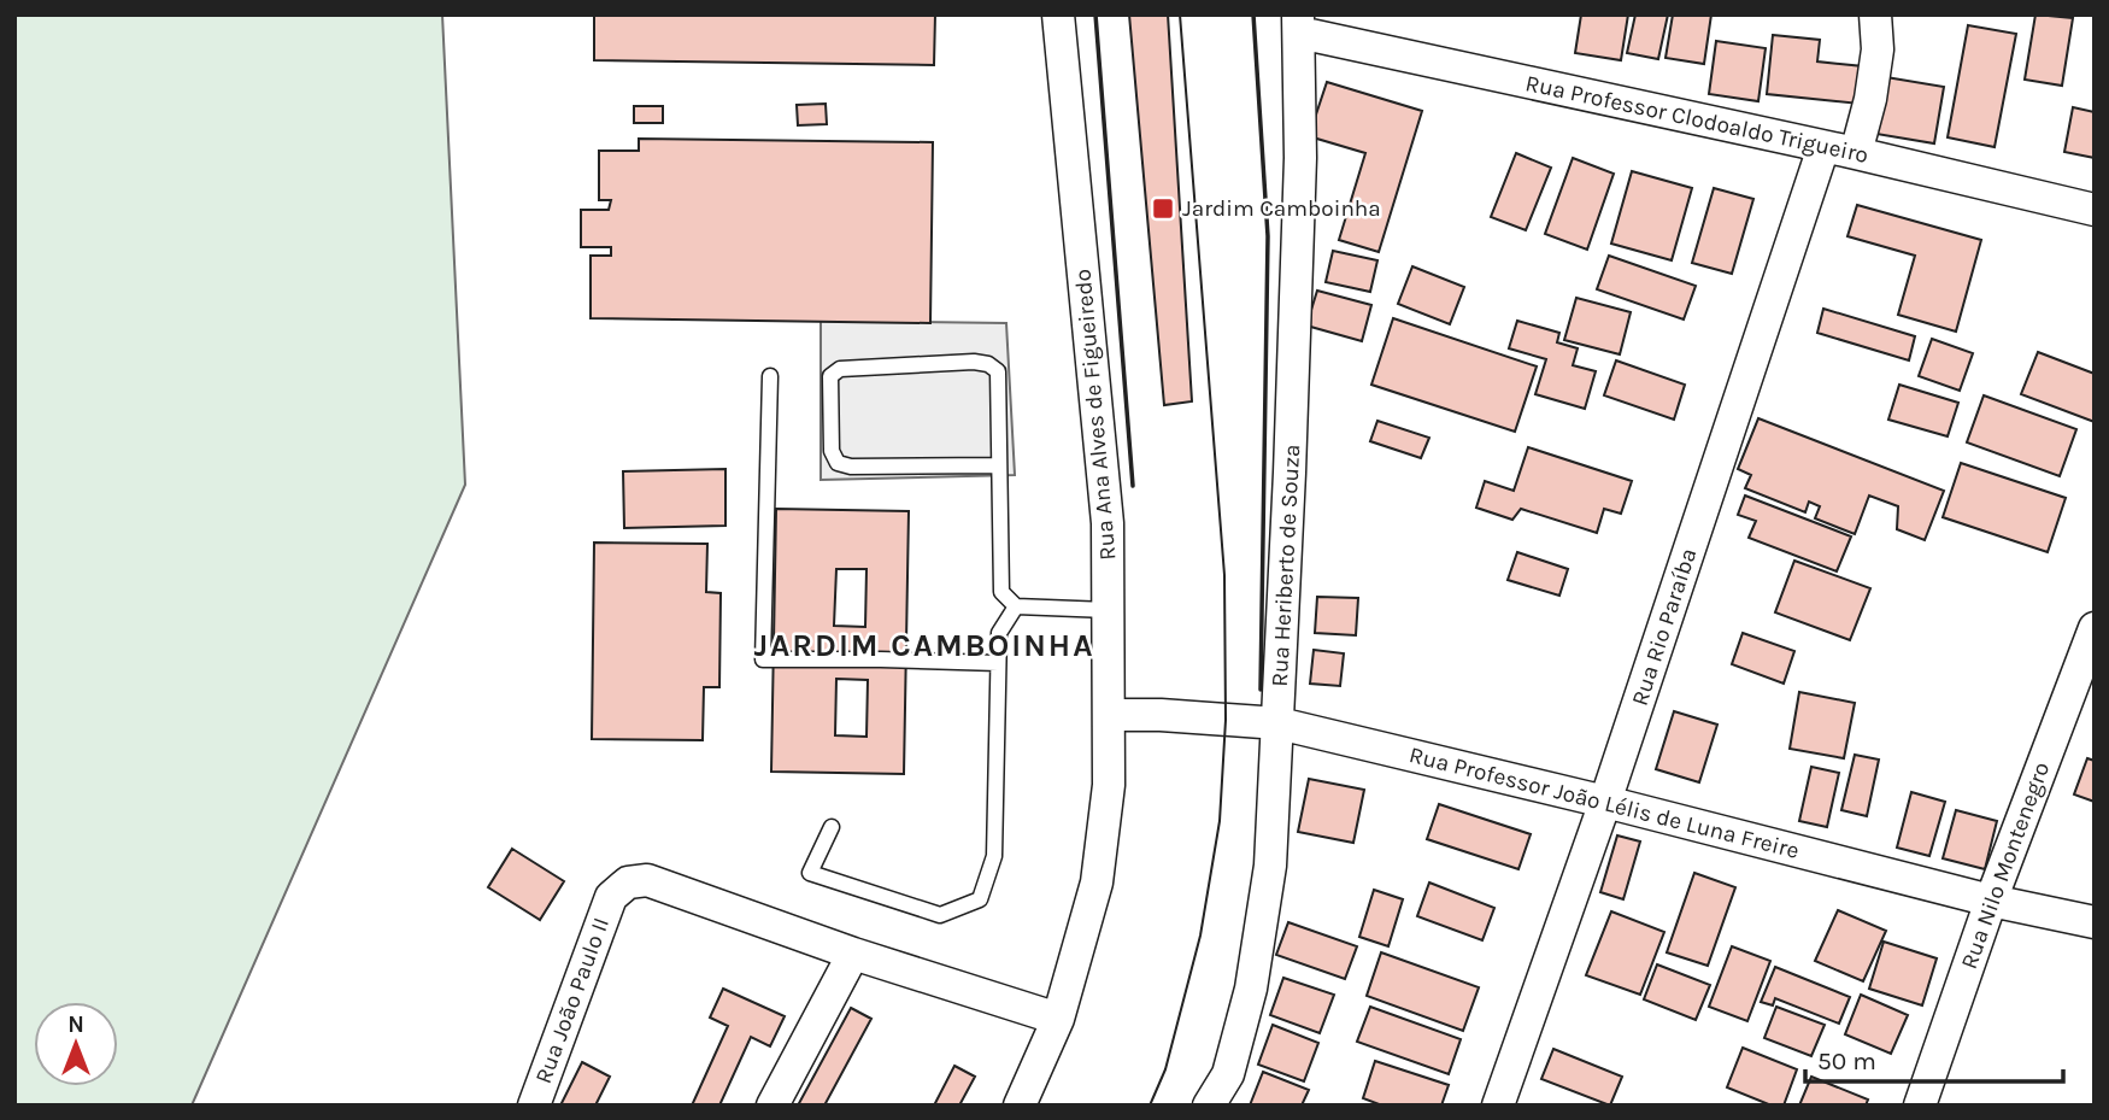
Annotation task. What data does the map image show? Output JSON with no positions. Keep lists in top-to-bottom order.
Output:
{
  "streets": {
    "street": [
      "Rua Professor Clodoaldo Trigueiro",
      "Rua Ana Alves de Figueiredo",
      "Rua Heriberto de Souza",
      "Rua Rio Paraíba",
      "Rua Professor João Lélis de Luna Freire",
      "Rua Nilo Montenegro",
      "Rua João Paulo II"
    ]
  },
  "crossings": [
    ["Rua Professor Clodoaldo Trigueiro", "Rua Heriberto de Souza"],
    ["Rua Professor Clodoaldo Trigueiro", "Rua Rio Paraíba"],
    ["Rua Ana Alves de Figueiredo", "Rua Professor João Lélis de Luna Freire"],
    ["Rua Heriberto de Souza", "Rua Professor João Lélis de Luna Freire"],
    ["Rua Rio Paraíba", "Rua Professor João Lélis de Luna Freire"],
    ["Rua Professor João Lélis de Luna Freire", "Rua Nilo Montenegro"]
  ],
  "districts": ["JARDIM CAMBOINHA"],
  "places": {
    "transit": ["Jardim Camboinha"]
  },
  "scale_bar": "50 m",
  "north": "top"
}
